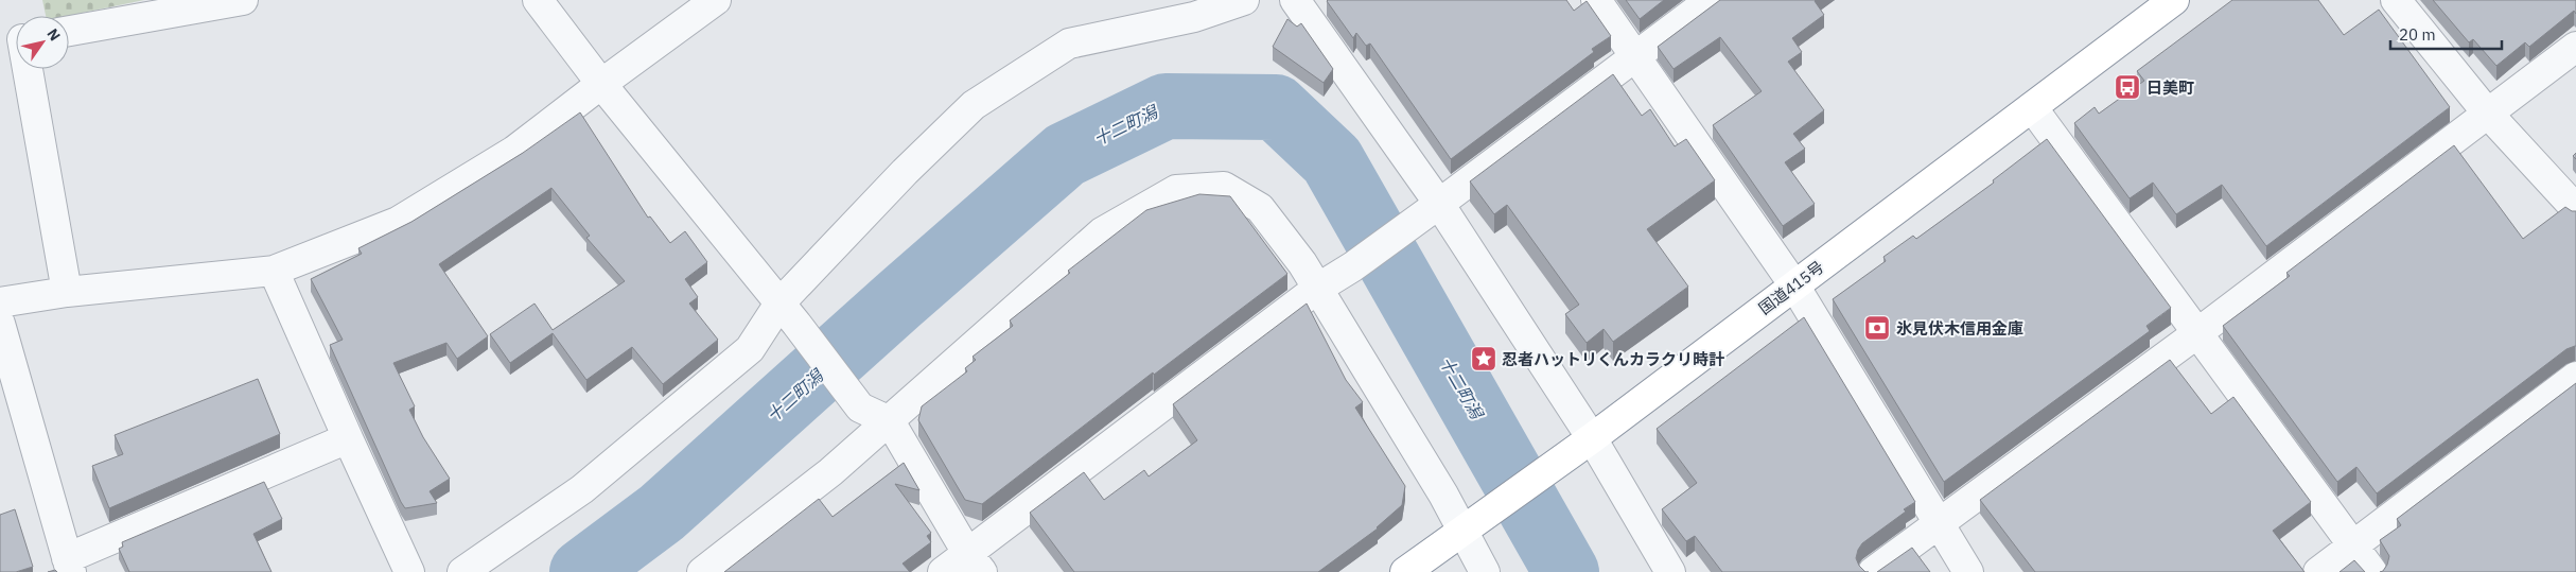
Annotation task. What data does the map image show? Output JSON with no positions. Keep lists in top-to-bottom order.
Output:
{
  "streets": {
    "highway": ["国道415号"]
  },
  "water": ["十二町潟"],
  "places": {
    "bus stop": ["日美町"],
    "bank": ["氷見伏木信用金庫"],
    "place": ["忍者ハットリくんカラクリ時計"]
  },
  "scale_bar": "20 m",
  "north": "top right"
}
